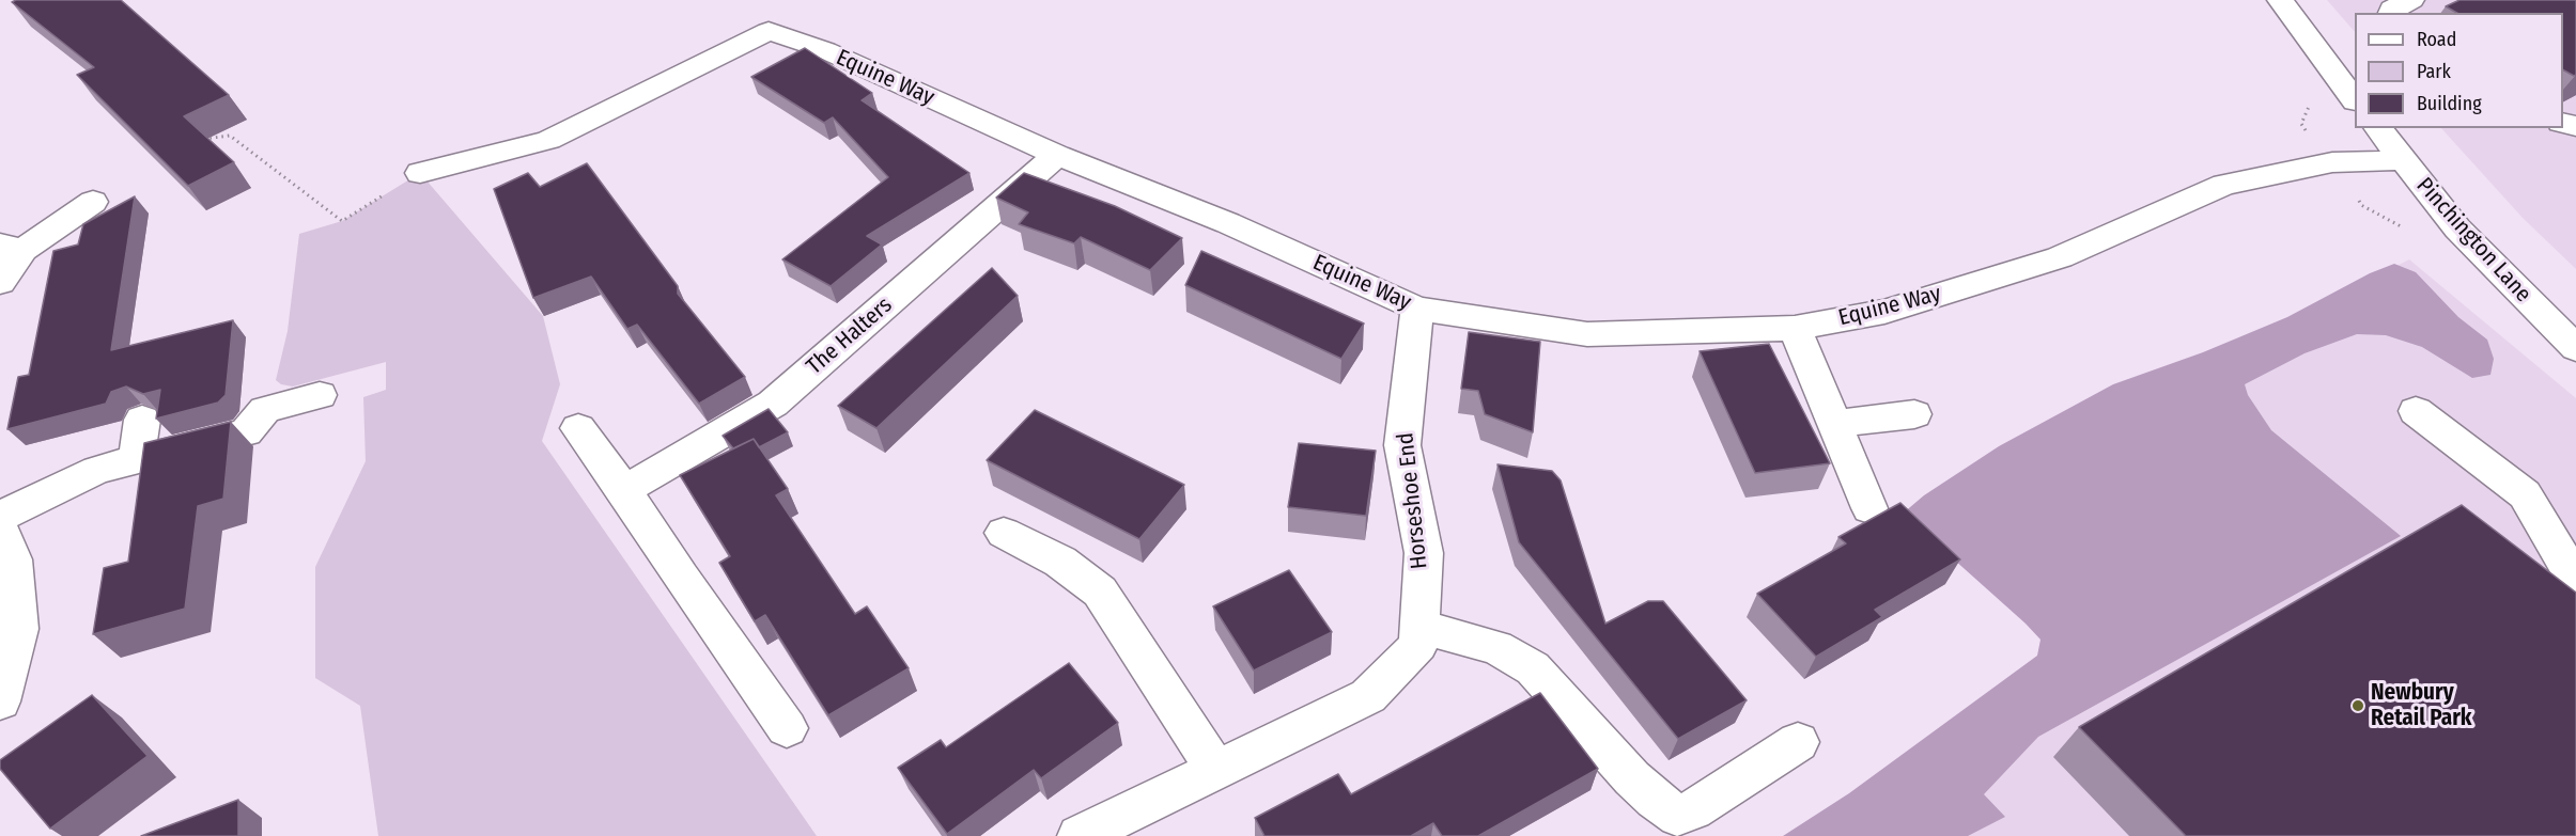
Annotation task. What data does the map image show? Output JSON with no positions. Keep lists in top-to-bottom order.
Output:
{
  "streets": {
    "street": [
      "Equine Way",
      "Pinchington Lane",
      "The Halters",
      "Horseshoe End"
    ]
  },
  "crossings": [
    ["Equine Way", "Pinchington Lane"],
    ["Equine Way", "The Halters"],
    ["Equine Way", "Horseshoe End"]
  ],
  "places": ["Newbury Retail Park"],
  "legend": ["Road", "Park", "Building"]
}
